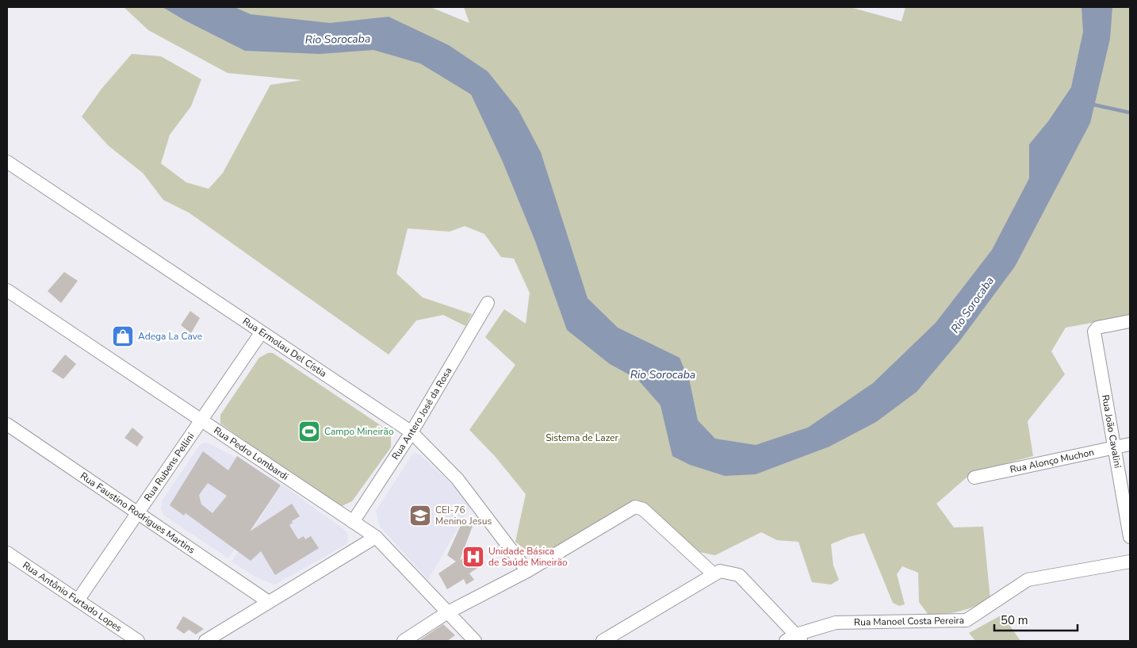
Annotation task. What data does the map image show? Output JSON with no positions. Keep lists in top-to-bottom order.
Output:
{
  "streets": {
    "street": [
      "Rua Ermolau Del Cístia",
      "Rua Antero José da Rosa",
      "Rua João Cavalini",
      "Rua Pedro Lombardi",
      "Rua Alonço Muchon",
      "Rua Rubens Pellini",
      "Rua Faustino Rodrigues Martins",
      "Rua Antônio Furtado Lopes",
      "Rua Manoel Costa Pereira"
    ]
  },
  "crossings": [
    ["Rua Ermolau Del Cístia", "Rua Antero José da Rosa"],
    ["Rua Ermolau Del Cístia", "Rua Rubens Pellini"],
    ["Rua Antero José da Rosa", "Rua Pedro Lombardi"],
    ["Rua João Cavalini", "Rua Alonço Muchon"],
    ["Rua Pedro Lombardi", "Rua Rubens Pellini"],
    ["Rua Rubens Pellini", "Rua Faustino Rodrigues Martins"],
    ["Rua Rubens Pellini", "Rua Antônio Furtado Lopes"]
  ],
  "water": ["Rio Sorocaba"],
  "parks": ["Sistema de Lazer"],
  "places": {
    "shop": ["Adega La Cave"],
    "sports": ["Campo Mineirão"],
    "school or university": ["CEI-76 Menino Jesus"],
    "hospital": ["Unidade Básica de Saúde Mineirão"]
  },
  "scale_bar": "50 m"
}
